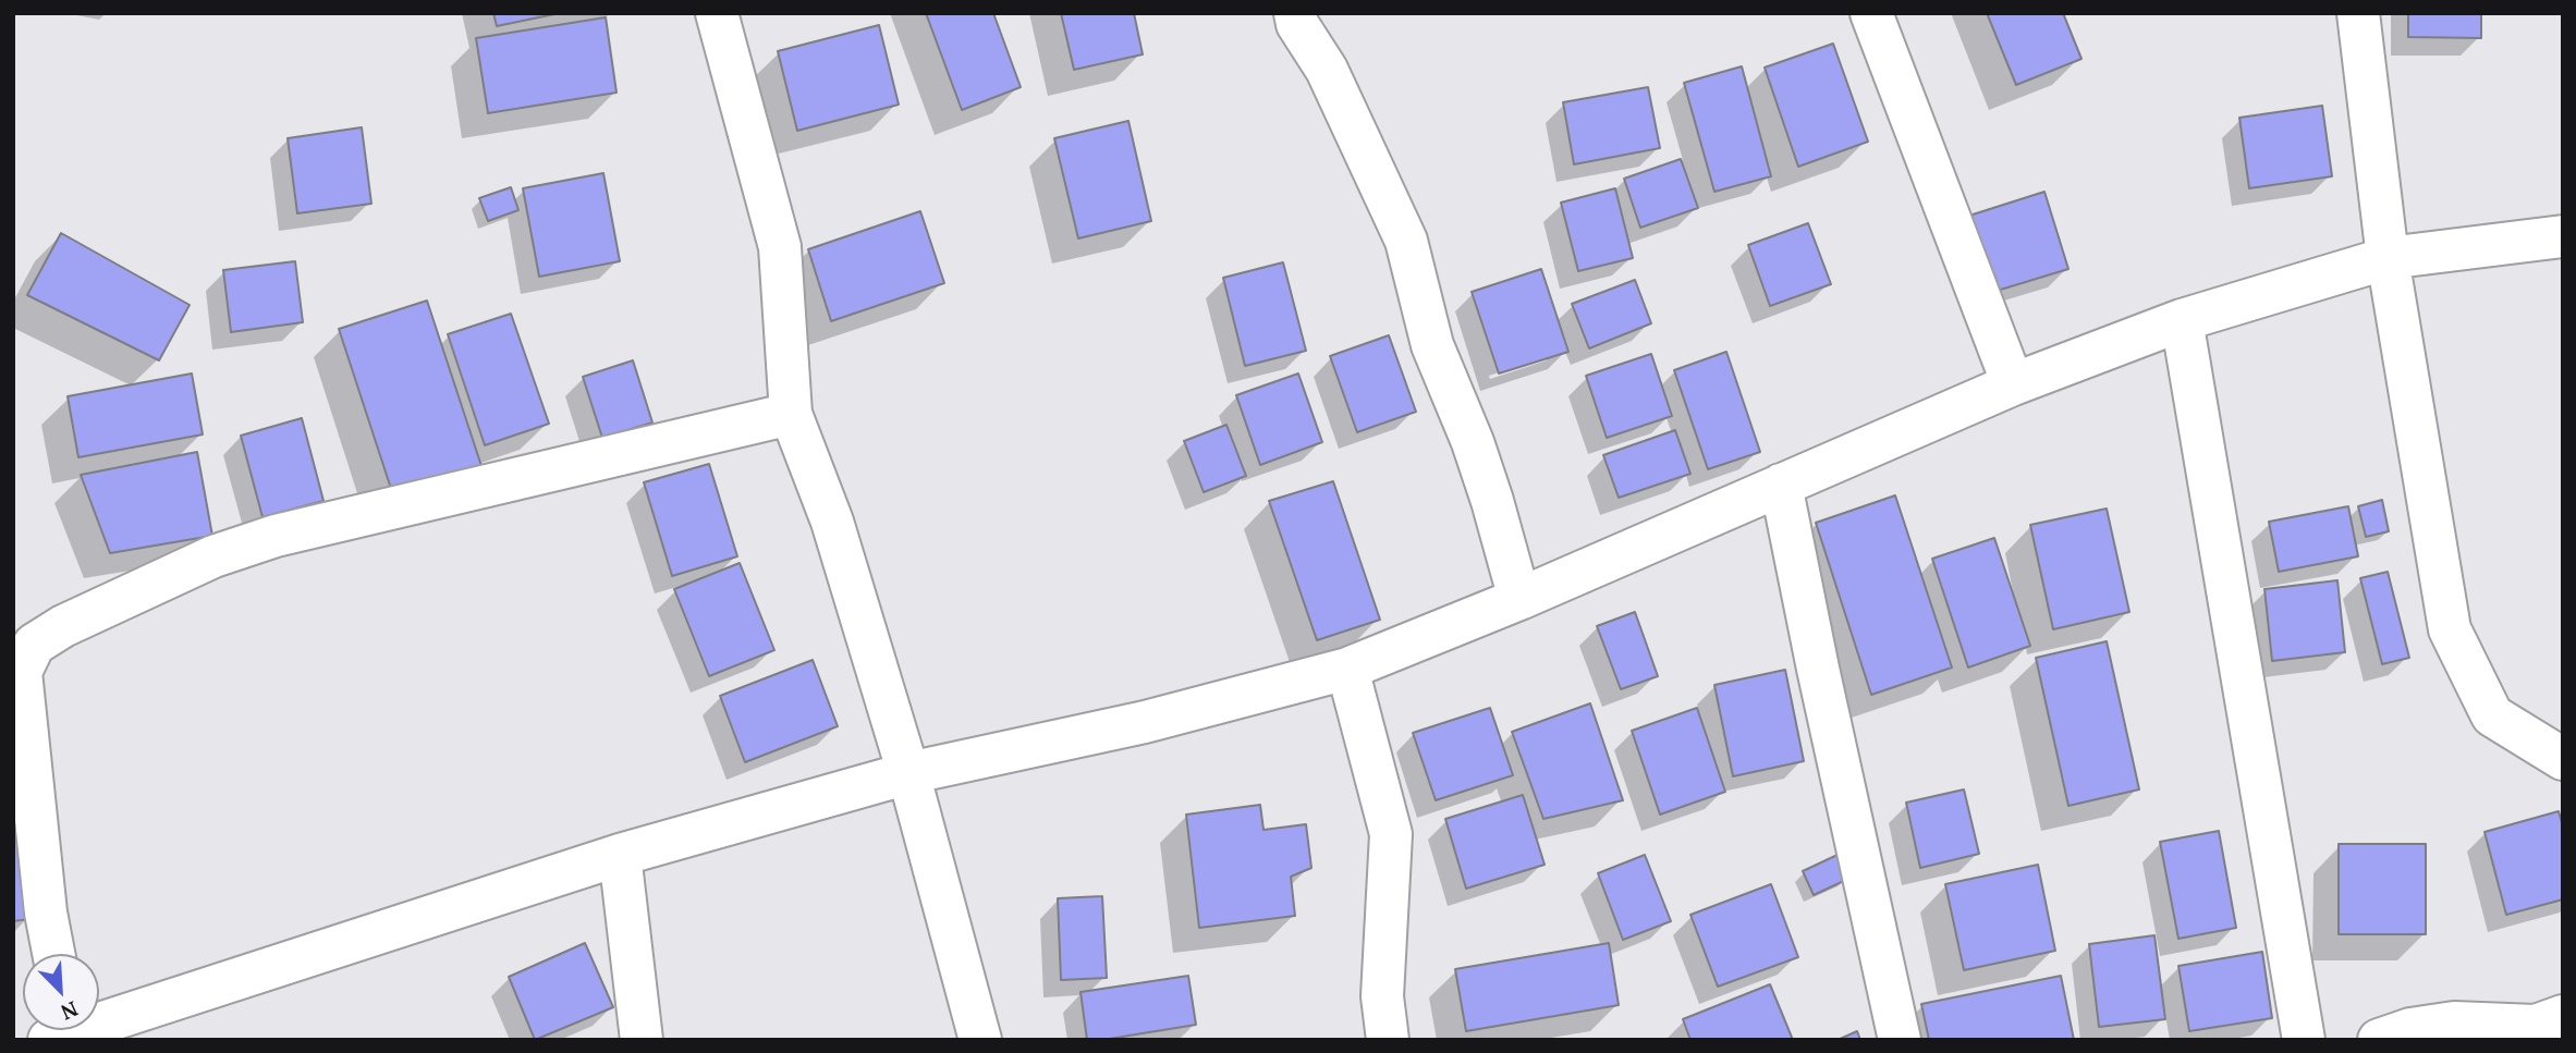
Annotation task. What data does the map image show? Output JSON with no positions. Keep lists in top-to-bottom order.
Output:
{
  "north": "bottom right"
}
